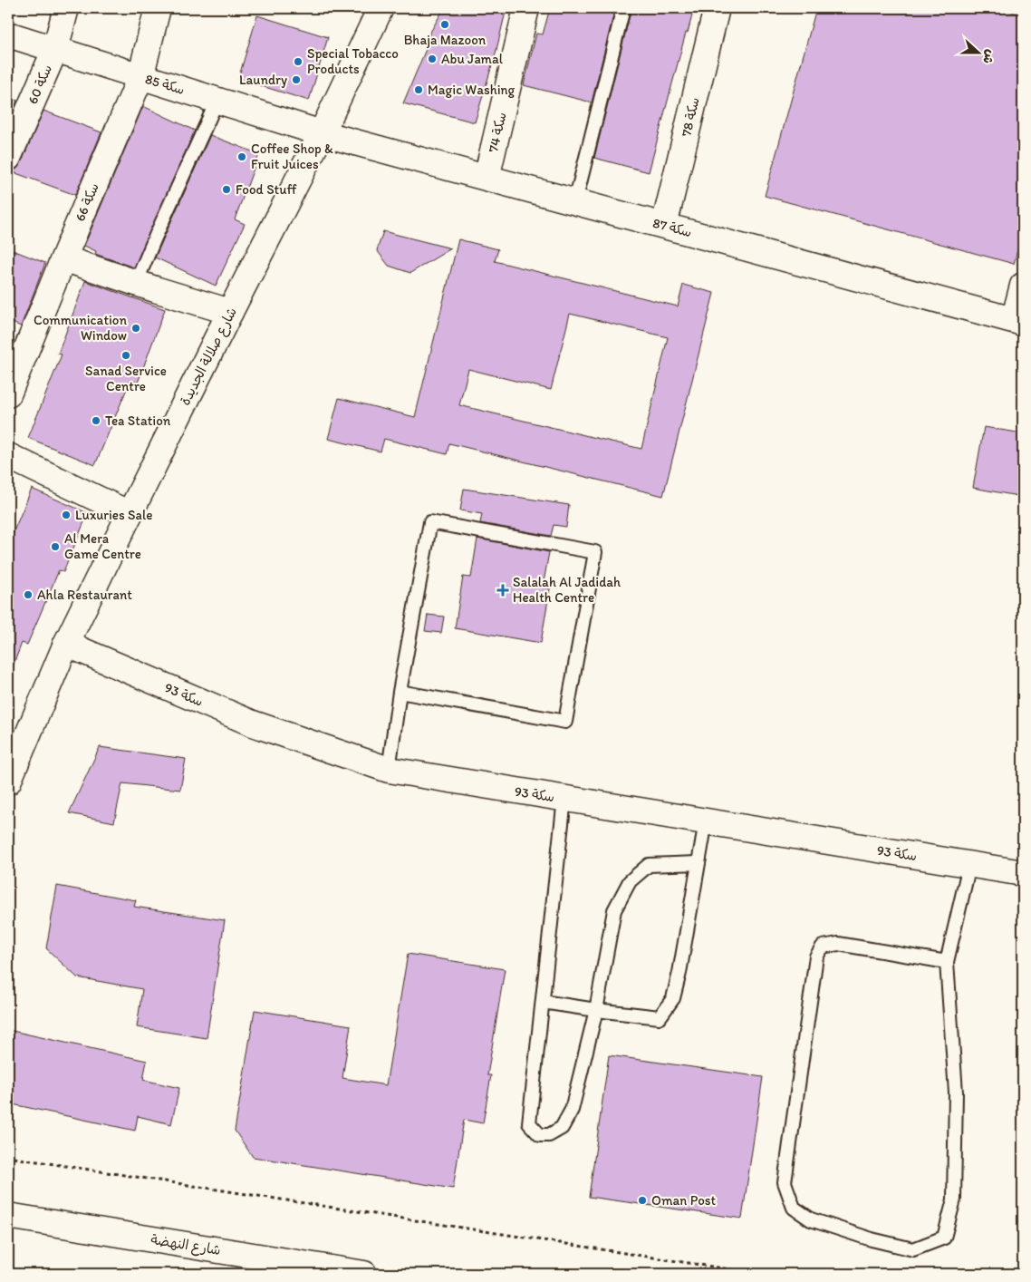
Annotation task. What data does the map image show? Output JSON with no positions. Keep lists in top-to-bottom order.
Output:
{
  "streets": {
    "street": [
      "سكة 60",
      "سكة 85",
      "سكة 78",
      "سكة 74",
      "سكة 66",
      "سكة 87",
      "شارع صلالة الجديدة",
      "سكة 93",
      "شارع النهضة"
    ]
  },
  "crossings": [
    ["سكة 60", "سكة 85"],
    ["سكة 85", "سكة 66"],
    ["سكة 85", "سكة 87"],
    ["سكة 85", "شارع صلالة الجديدة"],
    ["سكة 78", "سكة 87"],
    ["سكة 74", "سكة 87"],
    ["سكة 87", "شارع صلالة الجديدة"],
    ["شارع صلالة الجديدة", "سكة 93"]
  ],
  "places": {
    "other": [
      "Bhaja Mazoon",
      "Abu Jamal",
      "Special Tobacco Products",
      "Laundry",
      "Magic Washing",
      "Coffee Shop & Fruit Juices",
      "Food Stuff",
      "Communication Window",
      "Sanad Service Centre",
      "Tea Station",
      "Luxuries Sale",
      "Al Mera Game Centre",
      "Ahla Restaurant",
      "Oman Post"
    ],
    "health": ["Salalah Al Jadidah Health Centre"]
  },
  "north": "right"
}
